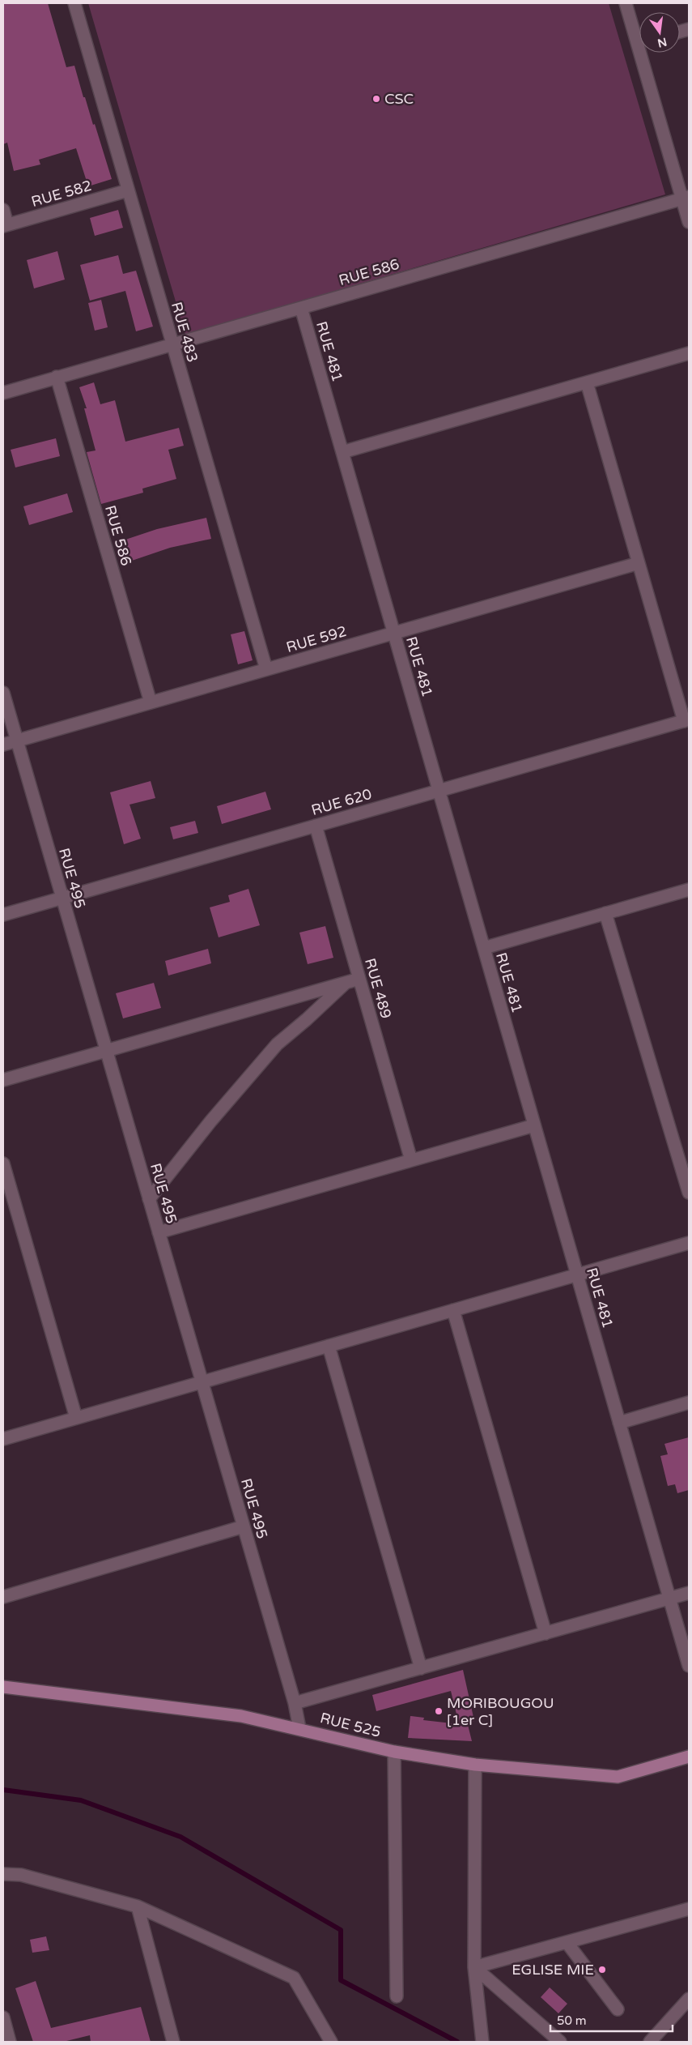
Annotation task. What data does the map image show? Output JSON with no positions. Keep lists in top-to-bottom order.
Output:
{
  "streets": {
    "main road": ["RUE 525"],
    "street": [
      "RUE 582",
      "RUE 586",
      "RUE 483",
      "RUE 481",
      "RUE 592",
      "RUE 620",
      "RUE 495",
      "RUE 489"
    ]
  },
  "crossings": [
    ["RUE 582", "RUE 483"],
    ["RUE 586", "RUE 483"],
    ["RUE 586", "RUE 481"],
    ["RUE 586", "RUE 592"],
    ["RUE 483", "RUE 592"],
    ["RUE 481", "RUE 592"],
    ["RUE 481", "RUE 620"],
    ["RUE 592", "RUE 495"],
    ["RUE 620", "RUE 495"],
    ["RUE 620", "RUE 489"],
    ["RUE 495", "RUE 525"]
  ],
  "places": ["CSC", "MORIBOUGOU [1er C]", "EGLISE MIE"],
  "scale_bar": "50 m",
  "north": "bottom"
}
